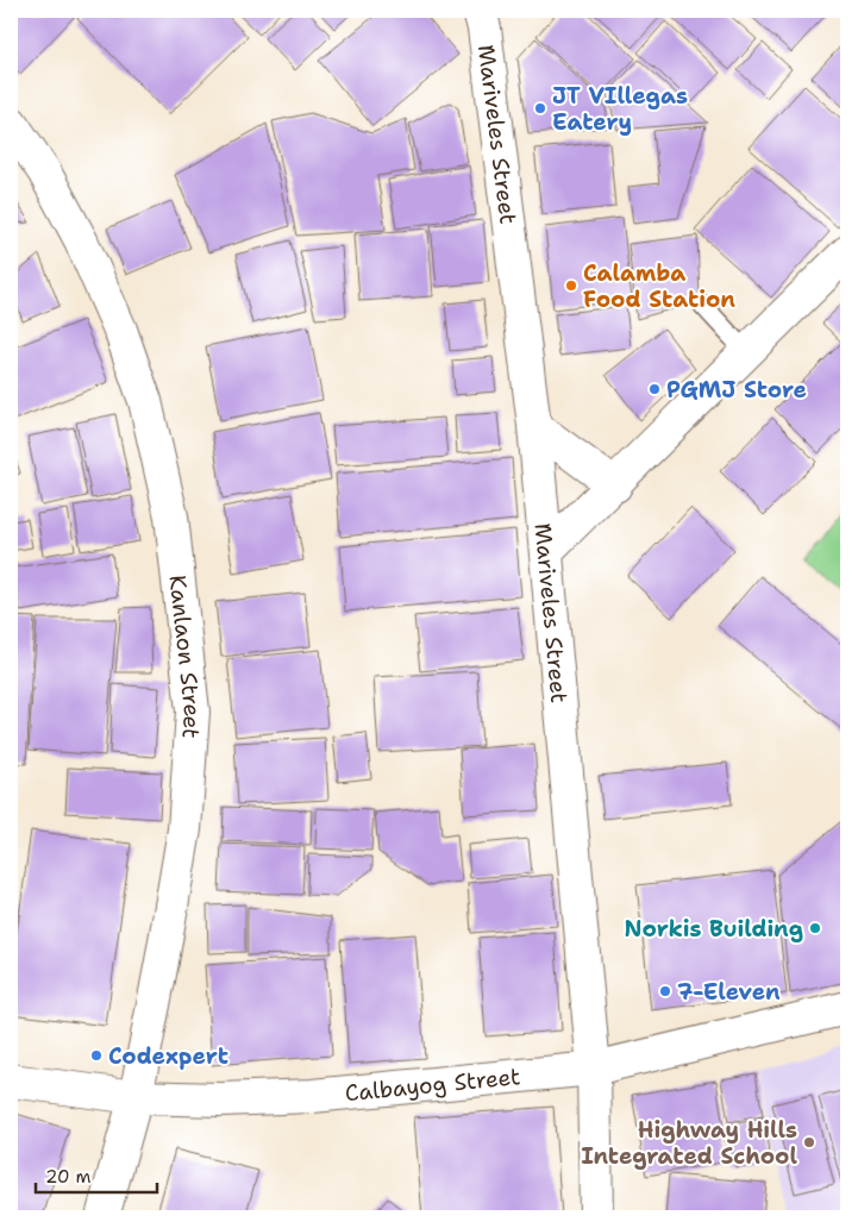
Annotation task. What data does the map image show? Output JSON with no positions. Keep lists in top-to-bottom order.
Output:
{
  "streets": {
    "street": ["Mariveles Street", "Kanlaon Street", "Calbayog Street"]
  },
  "crossings": [
    ["Mariveles Street", "Calbayog Street"],
    ["Kanlaon Street", "Calbayog Street"]
  ],
  "places": [
    "JT VIllegas Eatery",
    "Calamba Food Station",
    "PGMJ Store",
    "Norkis Building",
    "7-Eleven",
    "Codexpert",
    "Highway Hills Integrated School"
  ],
  "scale_bar": "20 m"
}
